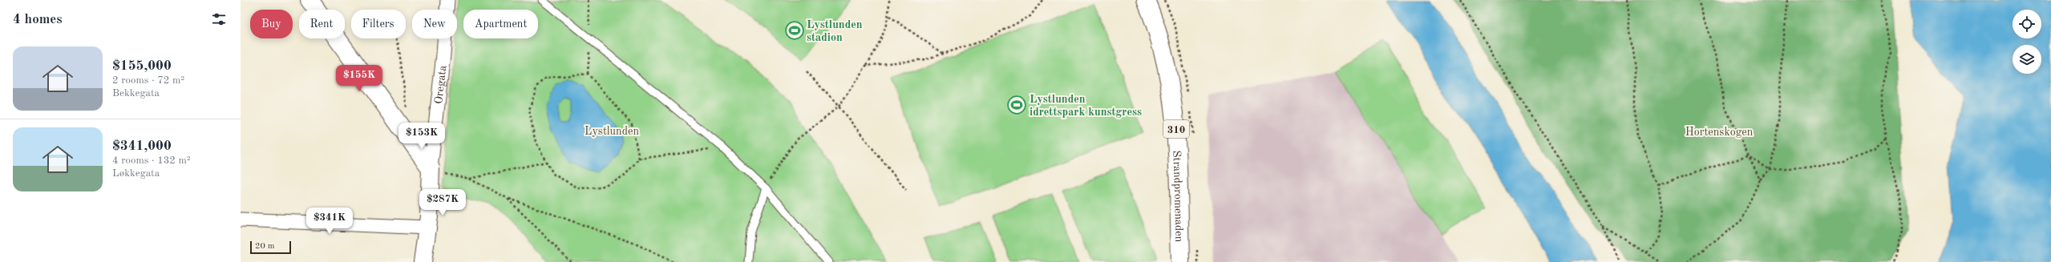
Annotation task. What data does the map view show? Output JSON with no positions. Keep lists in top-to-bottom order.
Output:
{
  "streets": {
    "main road": ["310", "Strandpromenaden"],
    "street": ["Oregata"]
  },
  "parks": ["Lystlunden", "Hortenskogen"],
  "places": {
    "sports": ["Lystlunden stadion", "Lystlunden idrettspark kunstgress"]
  },
  "scale_bar": "20 m",
  "page": {
    "heading": "4 homes",
    "chip": [
      "Buy",
      "Rent",
      "Filters",
      "New",
      "Apartment"
    ],
    "list": [
      {
        "name": "$155,000",
        "note": "2 rooms · 72 m² · Bekkegata"
      },
      {
        "name": "$341,000",
        "note": "4 rooms · 132 m² · Løkkegata"
      }
    ],
    "price": [
      "$155K",
      "$153K",
      "$287K",
      "$341K"
    ],
    "scale": "20 m"
  }
}
